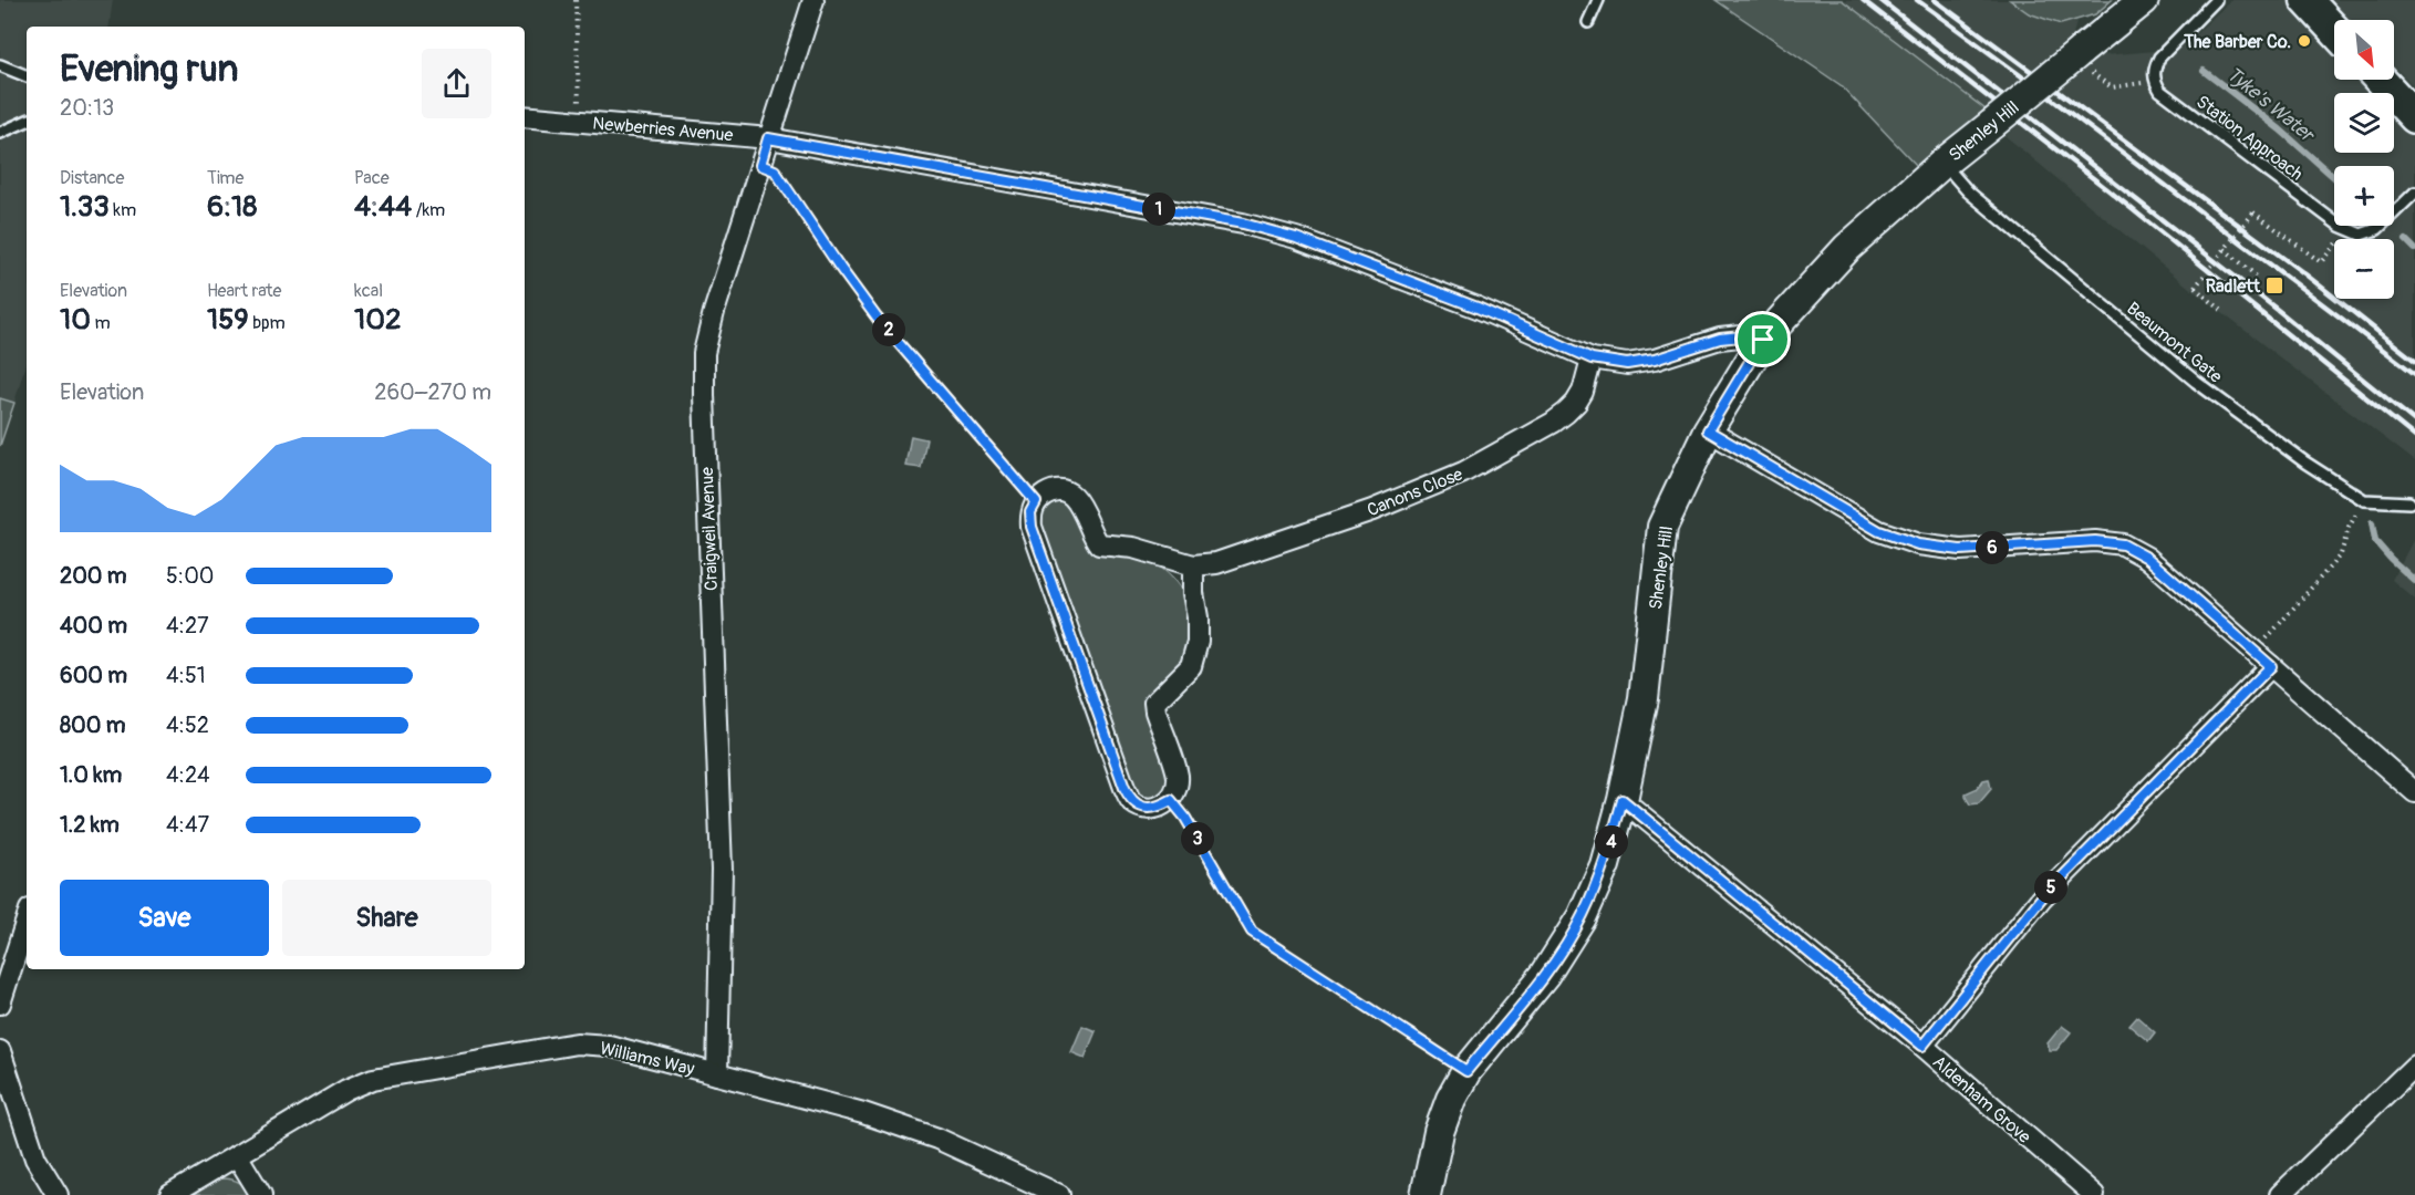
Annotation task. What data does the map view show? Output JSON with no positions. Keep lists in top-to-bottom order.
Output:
{
  "streets": {
    "street": [
      "Newberries Avenue",
      "Shenley Hill",
      "Canons Close",
      "Craigweil Avenue",
      "Williams Way",
      "Aldenham Grove"
    ],
    "lane": ["Station Approach", "Beaumont Gate"]
  },
  "crossings": [
    ["Newberries Avenue", "Shenley Hill"],
    ["Newberries Avenue", "Canons Close"],
    ["Newberries Avenue", "Craigweil Avenue"],
    ["Shenley Hill", "Beaumont Gate"],
    ["Shenley Hill", "Aldenham Grove"],
    ["Craigweil Avenue", "Williams Way"]
  ],
  "water": ["Tyke's Water"],
  "places": {
    "other": ["The Barber Co."],
    "transit": ["Radlett"]
  },
  "north": "bottom right",
  "page": {
    "map_buttons": ["+", "−"],
    "heading": ["Evening run", "20:13"],
    "stats": [
      ["Distance", "1.33 km"],
      ["Time", "6:18"],
      ["Pace", "4:44 /km"],
      ["Elevation", "10 m"],
      ["Heart rate", "159 bpm"],
      ["kcal", "102"]
    ],
    "pins": [
      "1",
      "2",
      "6",
      "3",
      "4",
      "5"
    ],
    "chart": ["Elevation", "260–270 m"],
    "list": [
      {
        "name": "200 m",
        "note": "5:00"
      },
      {
        "name": "400 m",
        "note": "4:27"
      },
      {
        "name": "600 m",
        "note": "4:51"
      },
      {
        "name": "800 m",
        "note": "4:52"
      },
      {
        "name": "1.0 km",
        "note": "4:24"
      },
      {
        "name": "1.2 km",
        "note": "4:47"
      }
    ],
    "buttons": ["Save", "Share"]
  }
}
